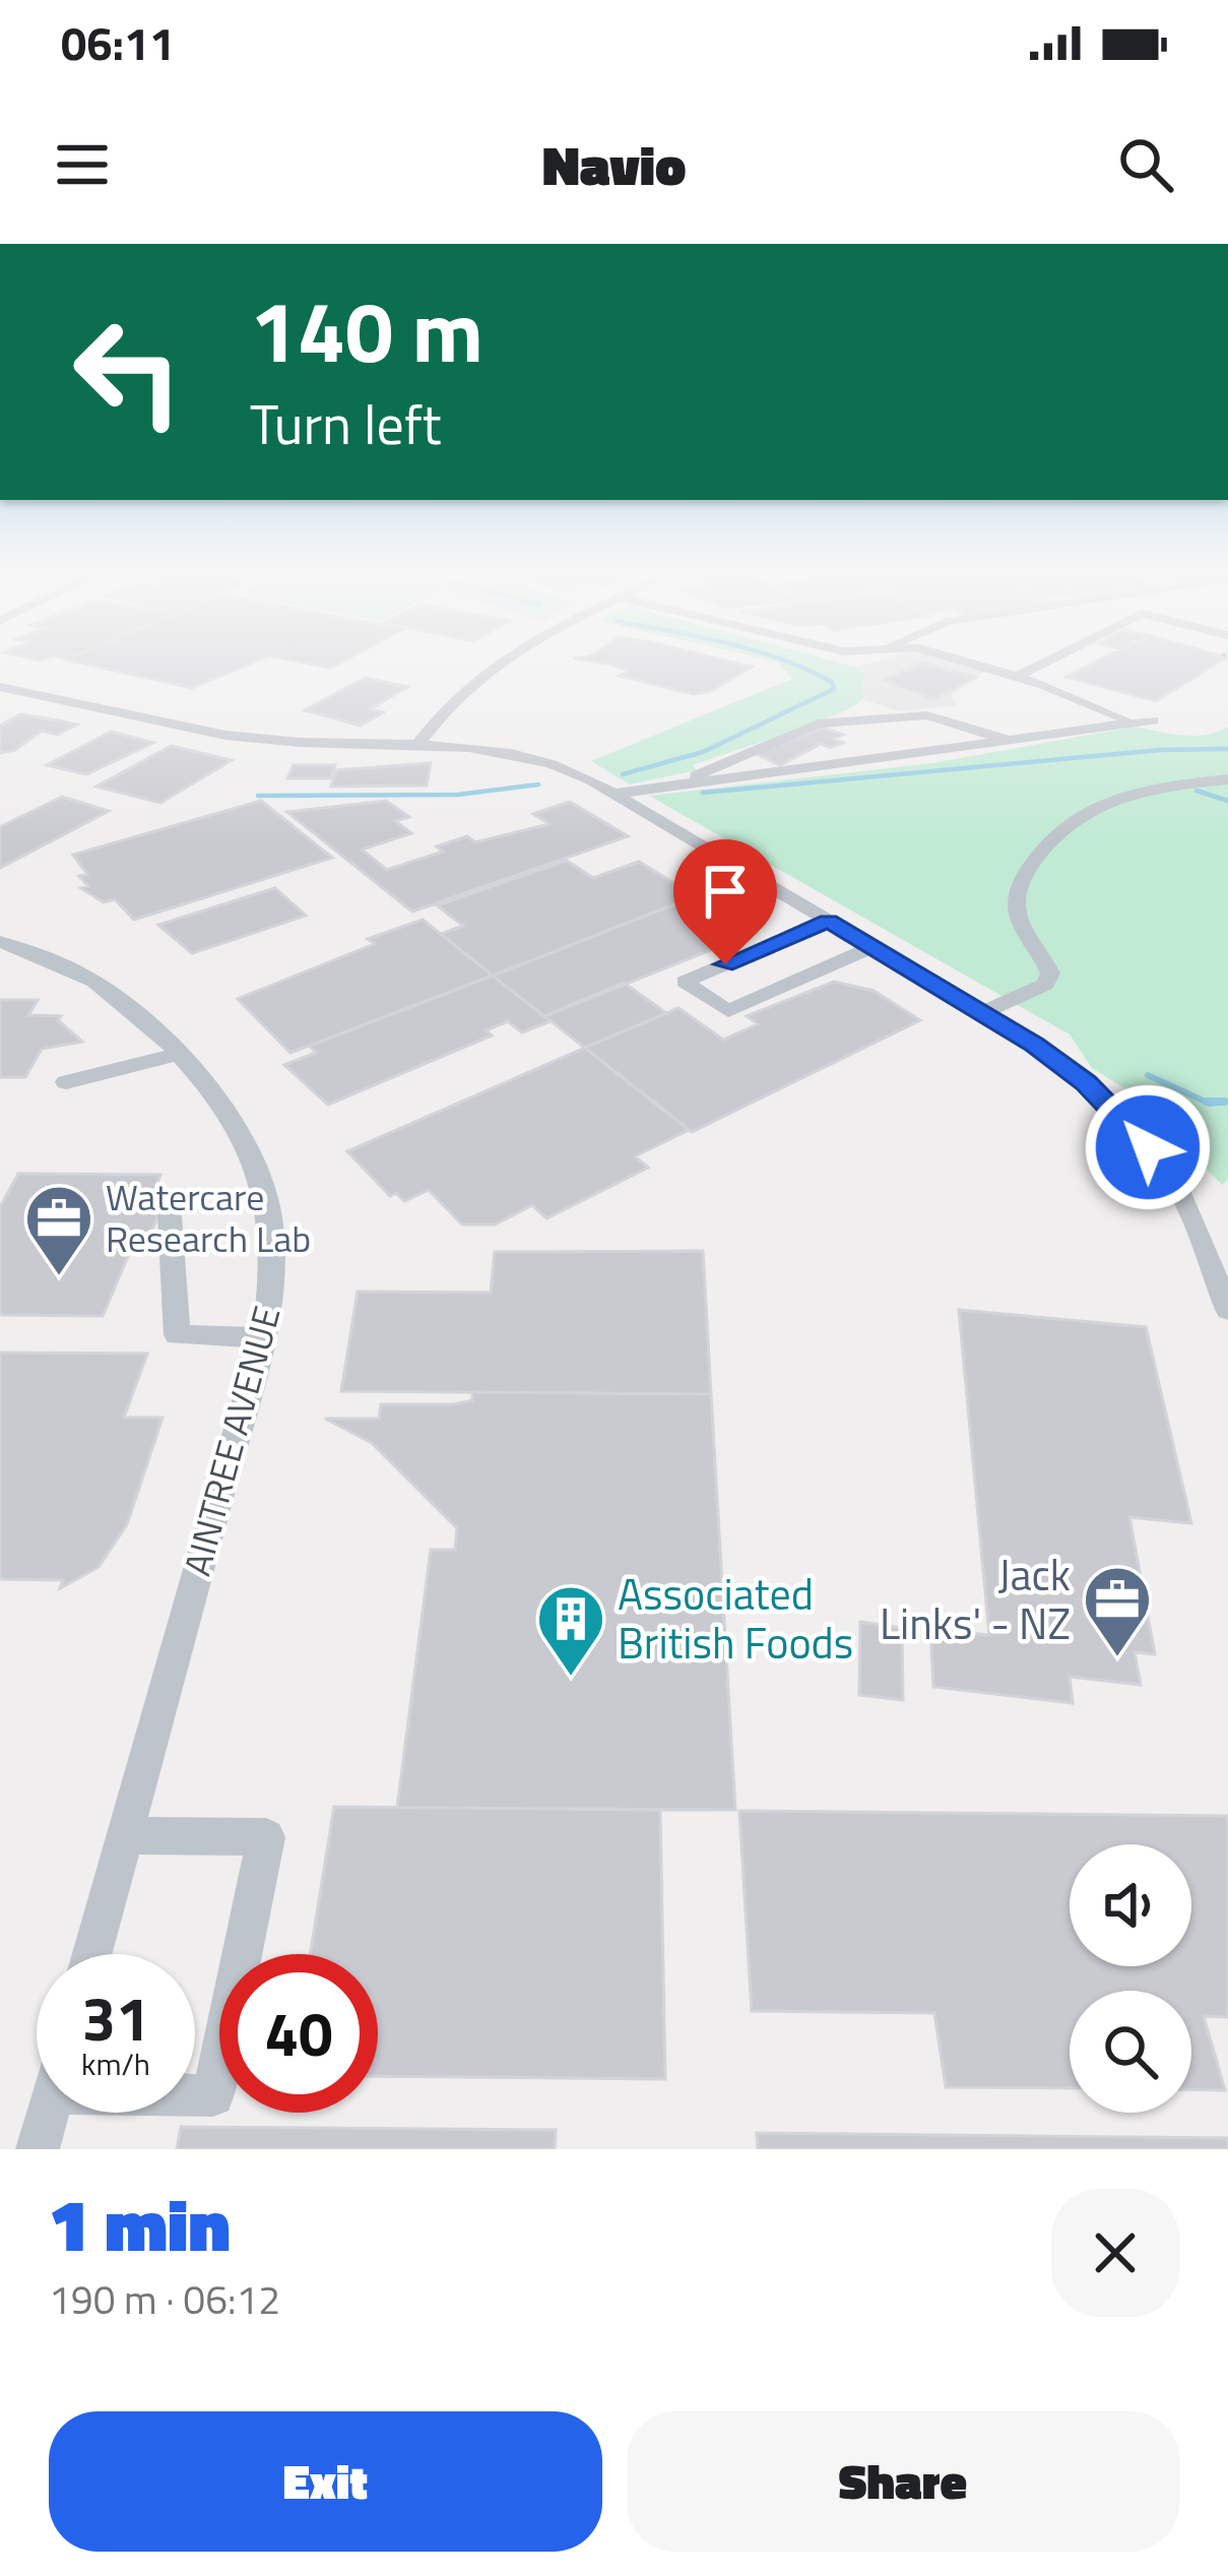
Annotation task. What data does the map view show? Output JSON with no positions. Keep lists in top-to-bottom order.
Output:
{
  "streets": {
    "street": ["AINTREE AVENUE"]
  },
  "places": {
    "office": ["Watercare Research Lab", "Jack Links' - NZ"],
    "building": ["Associated British Foods"]
  },
  "page": {
    "status": "06:11",
    "header": "Navio",
    "turn": ["140 m", "Turn left"],
    "speed": "31 km/h",
    "limit": "40",
    "heading": ["1 min", "190 m · 06:12"],
    "buttons": ["Exit", "Share"]
  }
}
